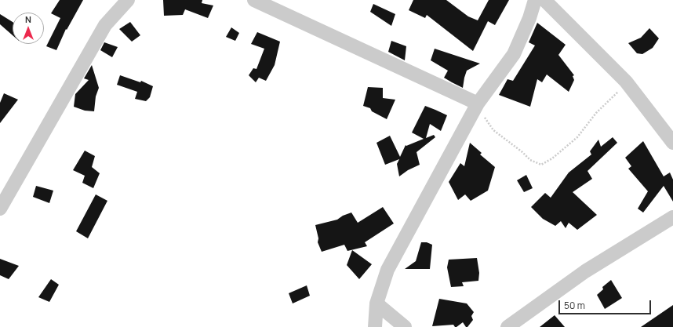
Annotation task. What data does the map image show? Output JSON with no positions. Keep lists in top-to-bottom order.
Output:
{
  "scale_bar": "50 m",
  "north": "top"
}
